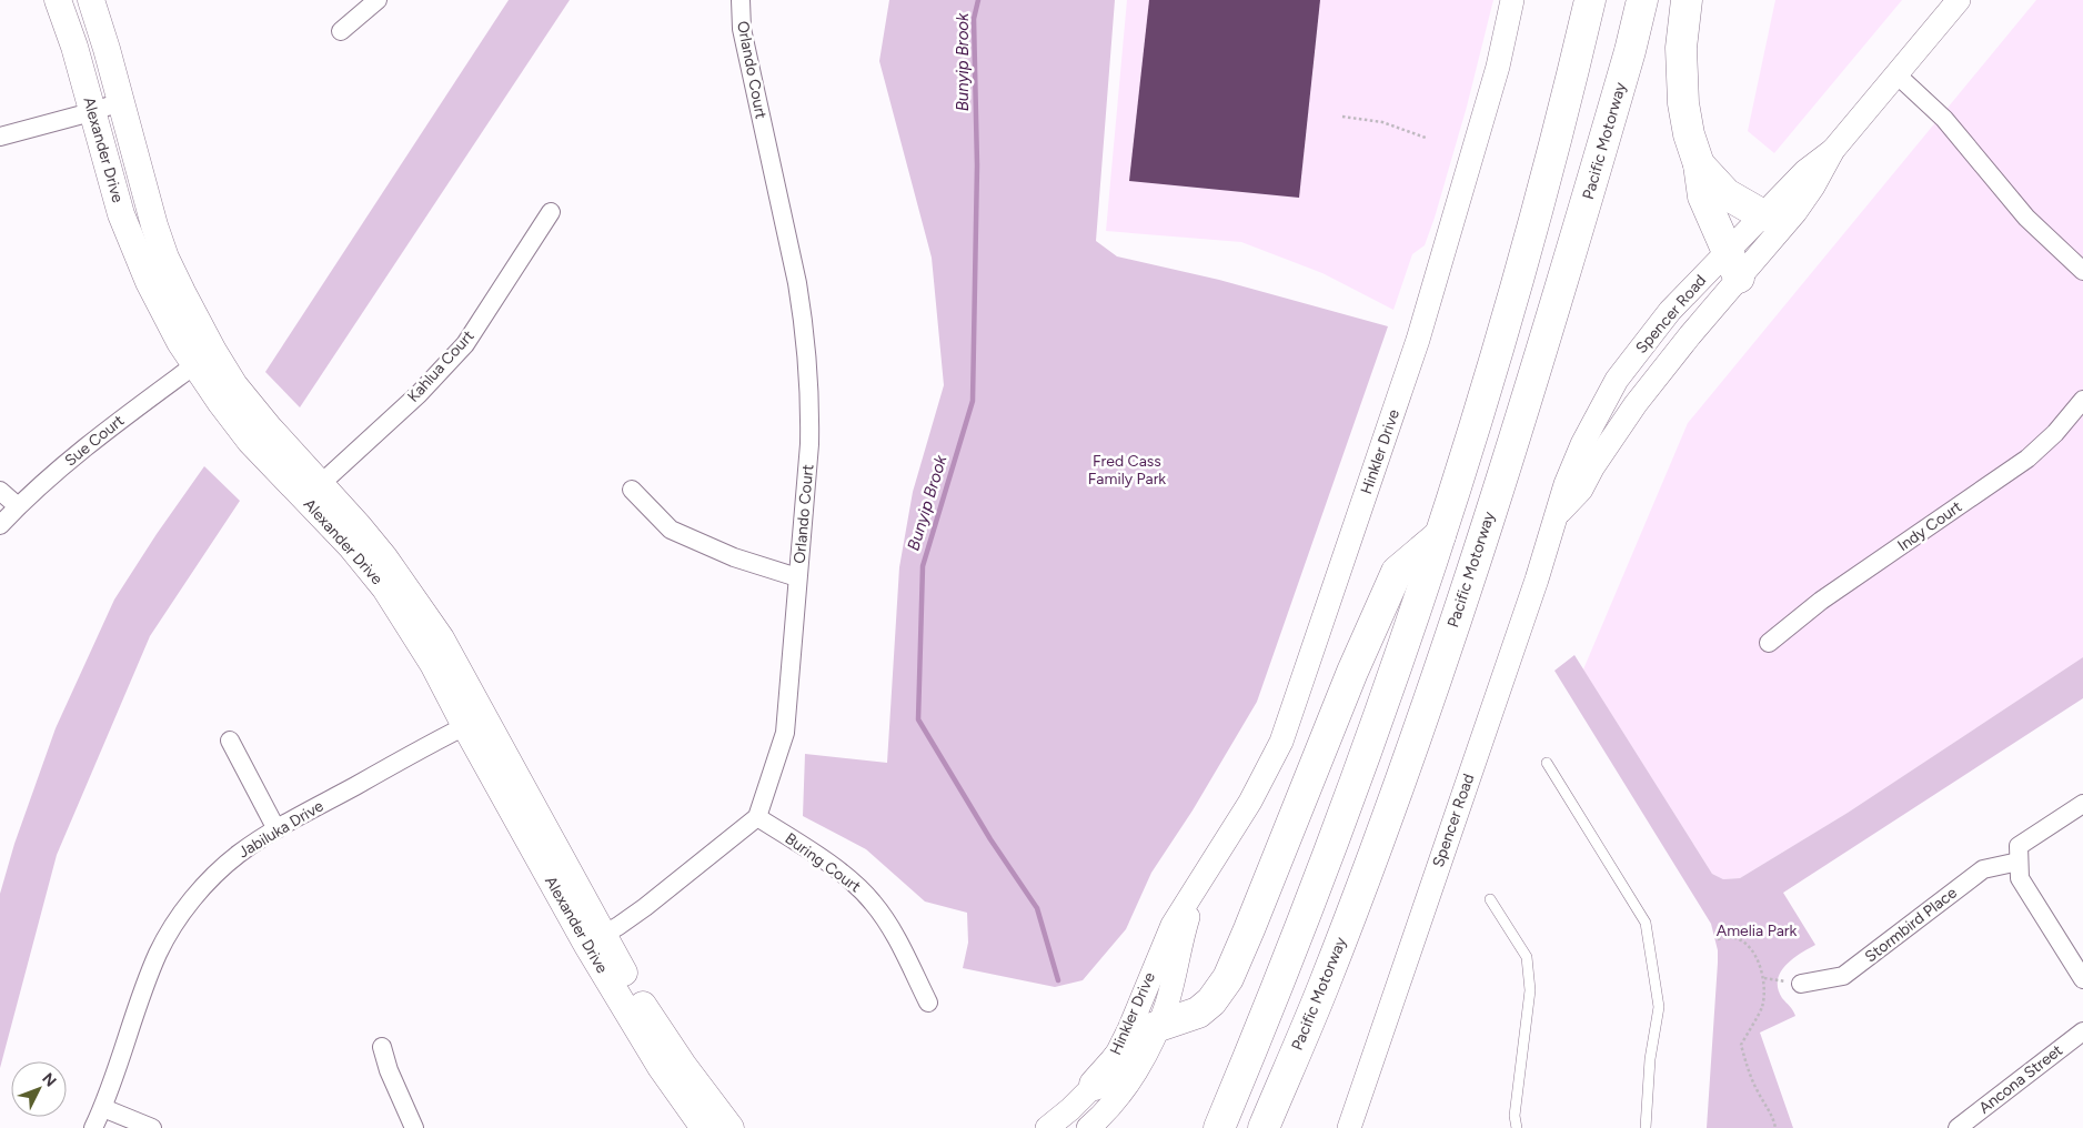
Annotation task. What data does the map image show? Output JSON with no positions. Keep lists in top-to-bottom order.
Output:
{
  "streets": {
    "highway": ["Pacific Motorway"],
    "main road": ["Alexander Drive"],
    "street": [
      "Orlando Court",
      "Spencer Road",
      "Kahlua Court",
      "Sue Court",
      "Hinkler Drive",
      "Indy Court",
      "Jabiluka Drive",
      "Buring Court",
      "Stormbird Place",
      "Ancona Street"
    ]
  },
  "crossings": [
    ["Orlando Court", "Buring Court"],
    ["Alexander Drive", "Kahlua Court"],
    ["Alexander Drive", "Sue Court"],
    ["Alexander Drive", "Jabiluka Drive"]
  ],
  "water": ["Bunyip Brook"],
  "parks": ["Fred Cass Family Park", "Amelia Park"],
  "north": "top right"
}
